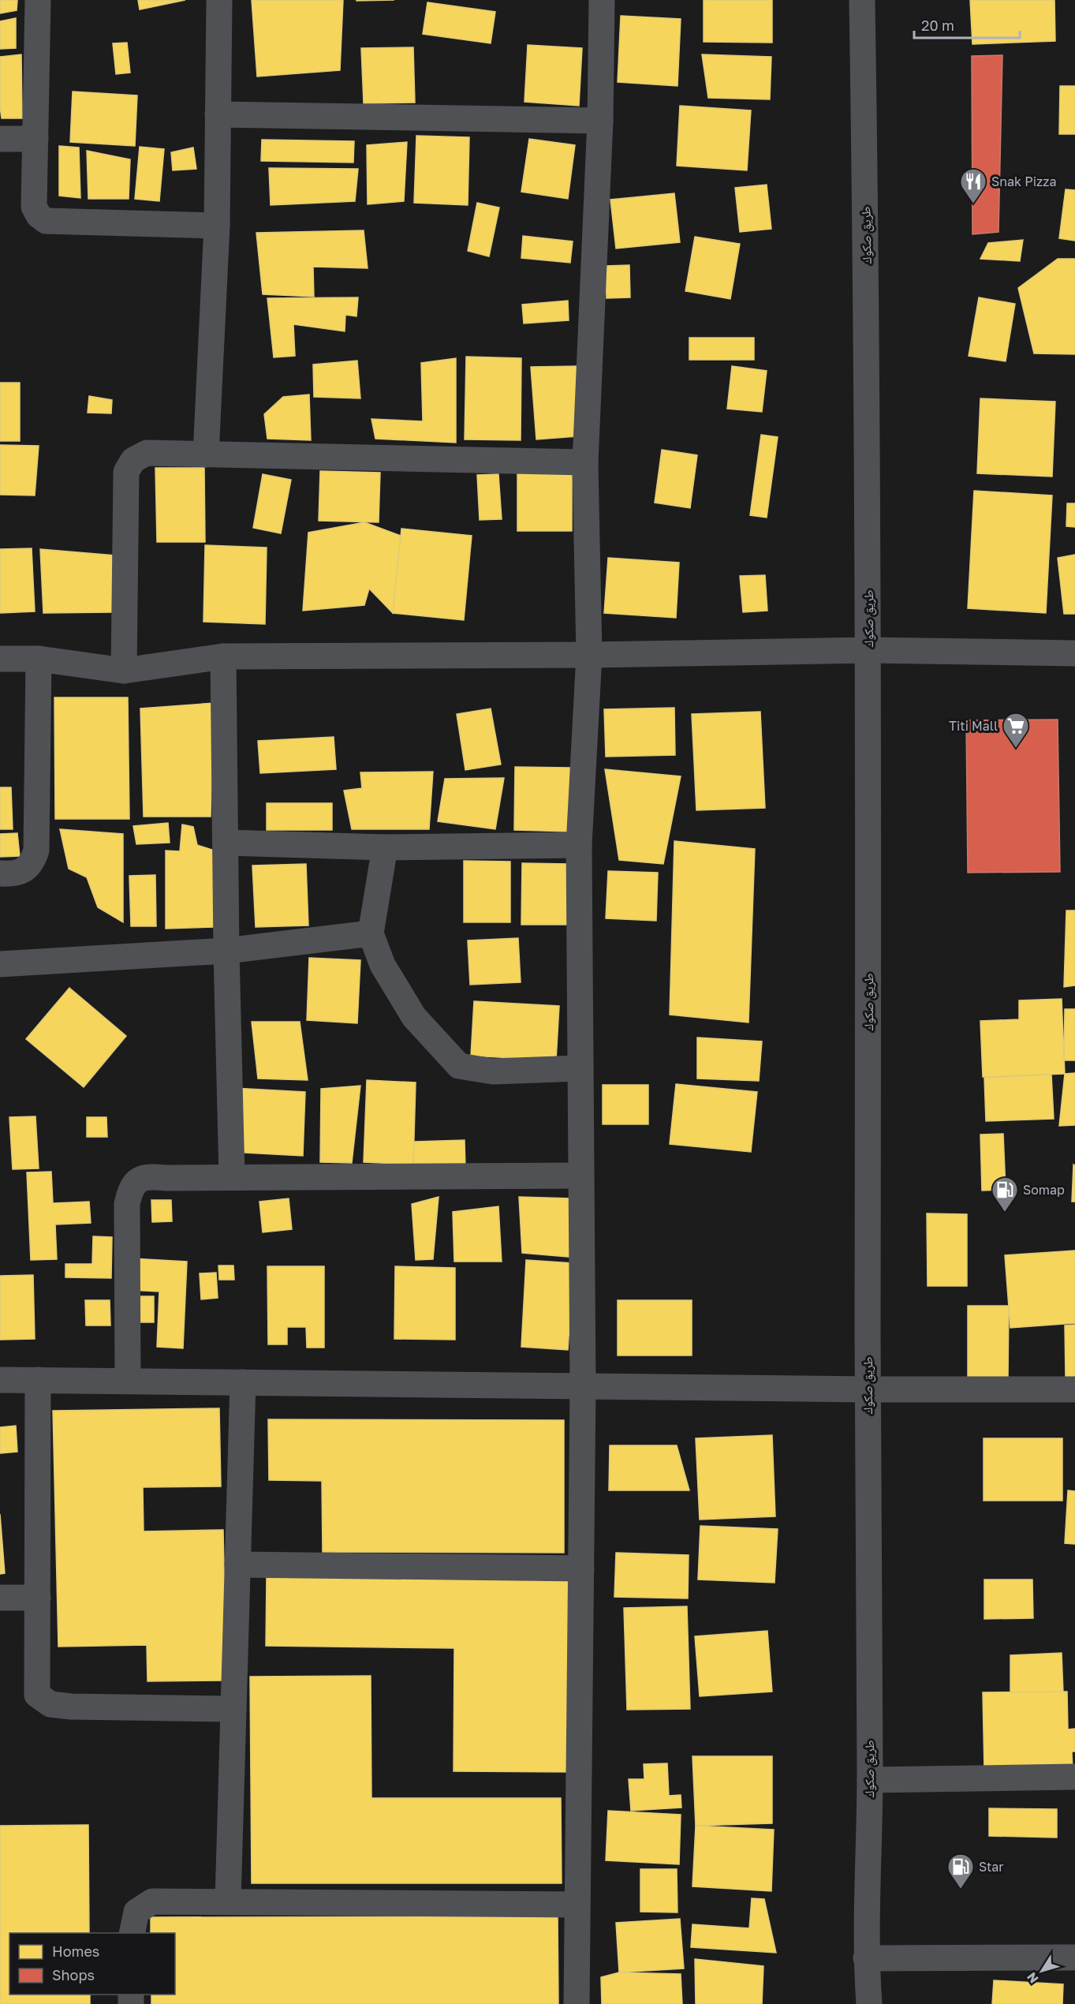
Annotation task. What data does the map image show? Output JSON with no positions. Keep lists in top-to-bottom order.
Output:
{
  "streets": {
    "street": ["طريق صكوك"]
  },
  "places": {
    "restaurant": ["Snak Pizza"],
    "supermarket": ["Titi Mall"],
    "fuel station": ["Somap", "Star"]
  },
  "legend": ["Homes", "Shops"],
  "scale_bar": "20 m",
  "north": "bottom left"
}
